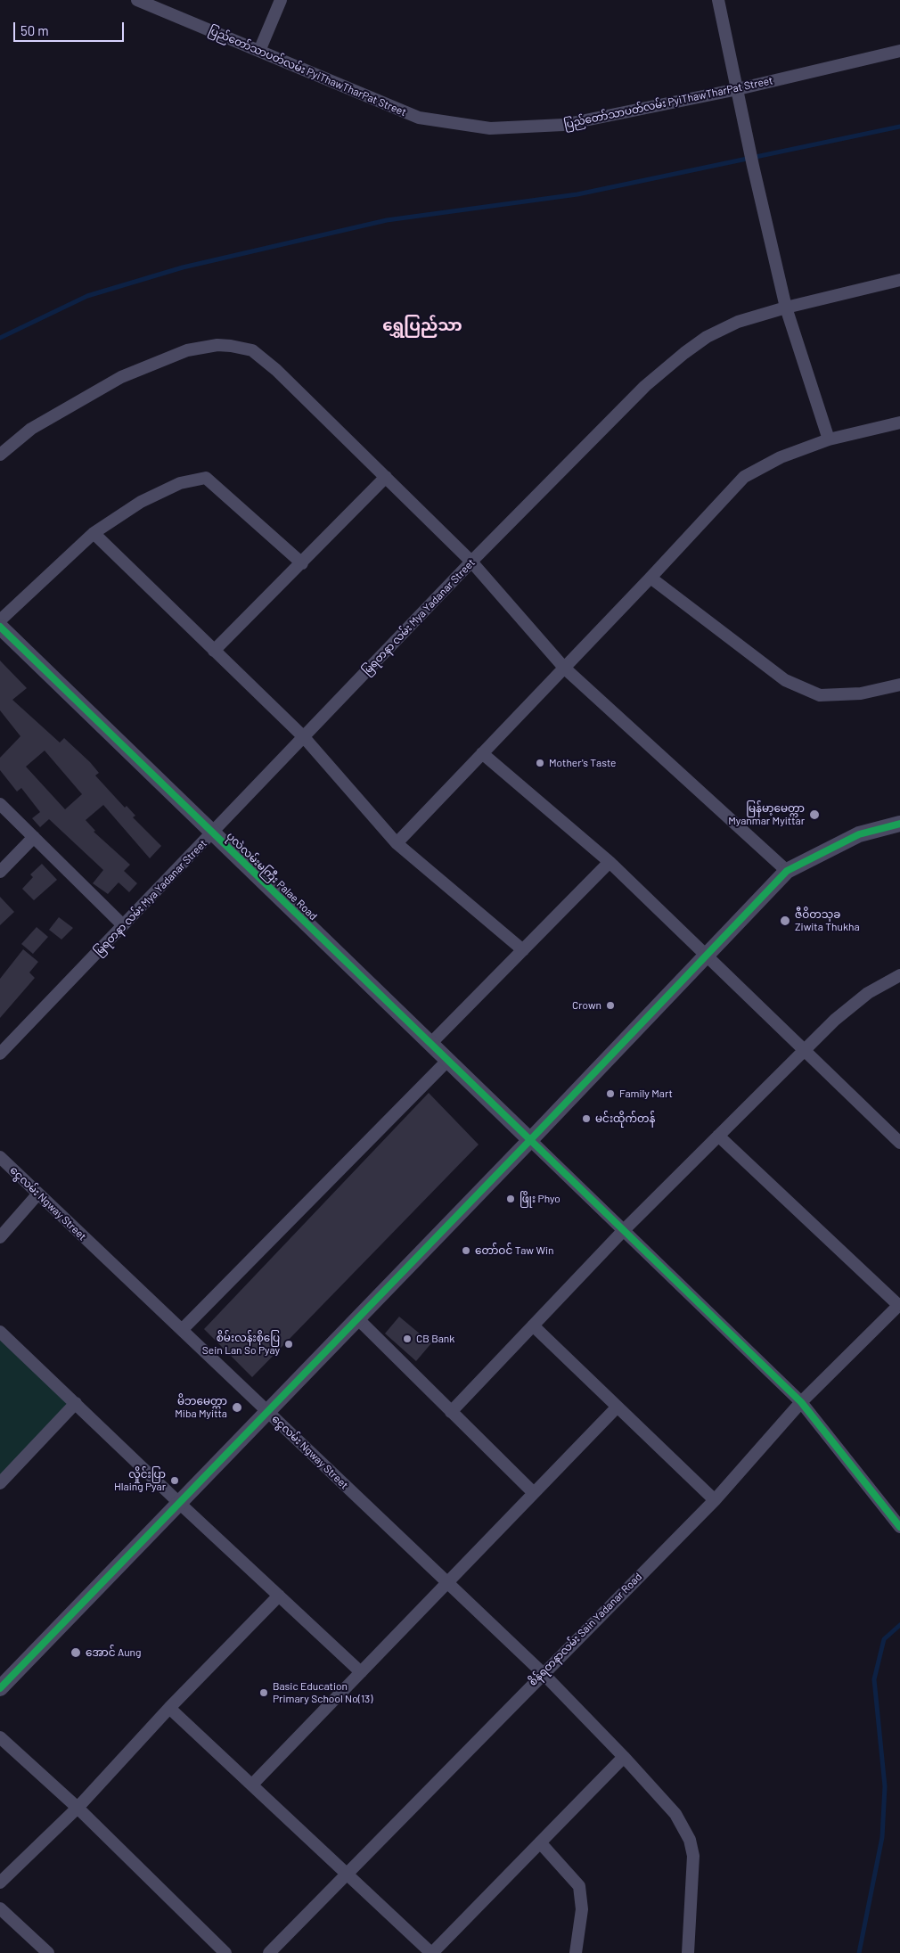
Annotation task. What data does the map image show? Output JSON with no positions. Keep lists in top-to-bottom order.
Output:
{
  "streets": {
    "street": [
      "ပြည်တော်သာပတ်လမ်း PyiThawTharPat Street",
      "မြရတနာ လမ်း Mya Yadanar Street",
      "ပုလဲလမ်းမကြီး Palae Road",
      "ငွေလမ်း Ngway Street",
      "စိန်ရတနာလမ်း Sain Yadanar Road"
    ]
  },
  "crossings": [
    ["မြရတနာ လမ်း Mya Yadanar Street", "ပုလဲလမ်းမကြီး Palae Road"],
    ["ငွေလမ်း Ngway Street", "စိန်ရတနာလမ်း Sain Yadanar Road"]
  ],
  "districts": ["ရွှေပြည်သာ"],
  "places": [
    "Mother's Taste",
    "မြန်မာ့မေတ္တာ Myanmar Myittar",
    "ဇီဝိတသုခ Ziwita Thukha",
    "Crown",
    "Family Mart",
    "မင်းထိုက်တန်",
    "ဖြိုး Phyo",
    "တော်ဝင် Taw Win",
    "CB Bank",
    "စိမ်းလန်းစိုပြေ Sein Lan So Pyay",
    "မိဘမေတ္တာ Miba Myitta",
    "လှိုင်းပြာ Hlaing Pyar",
    "အောင် Aung",
    "Basic Education Primary School No(13)"
  ],
  "scale_bar": "50 m"
}
